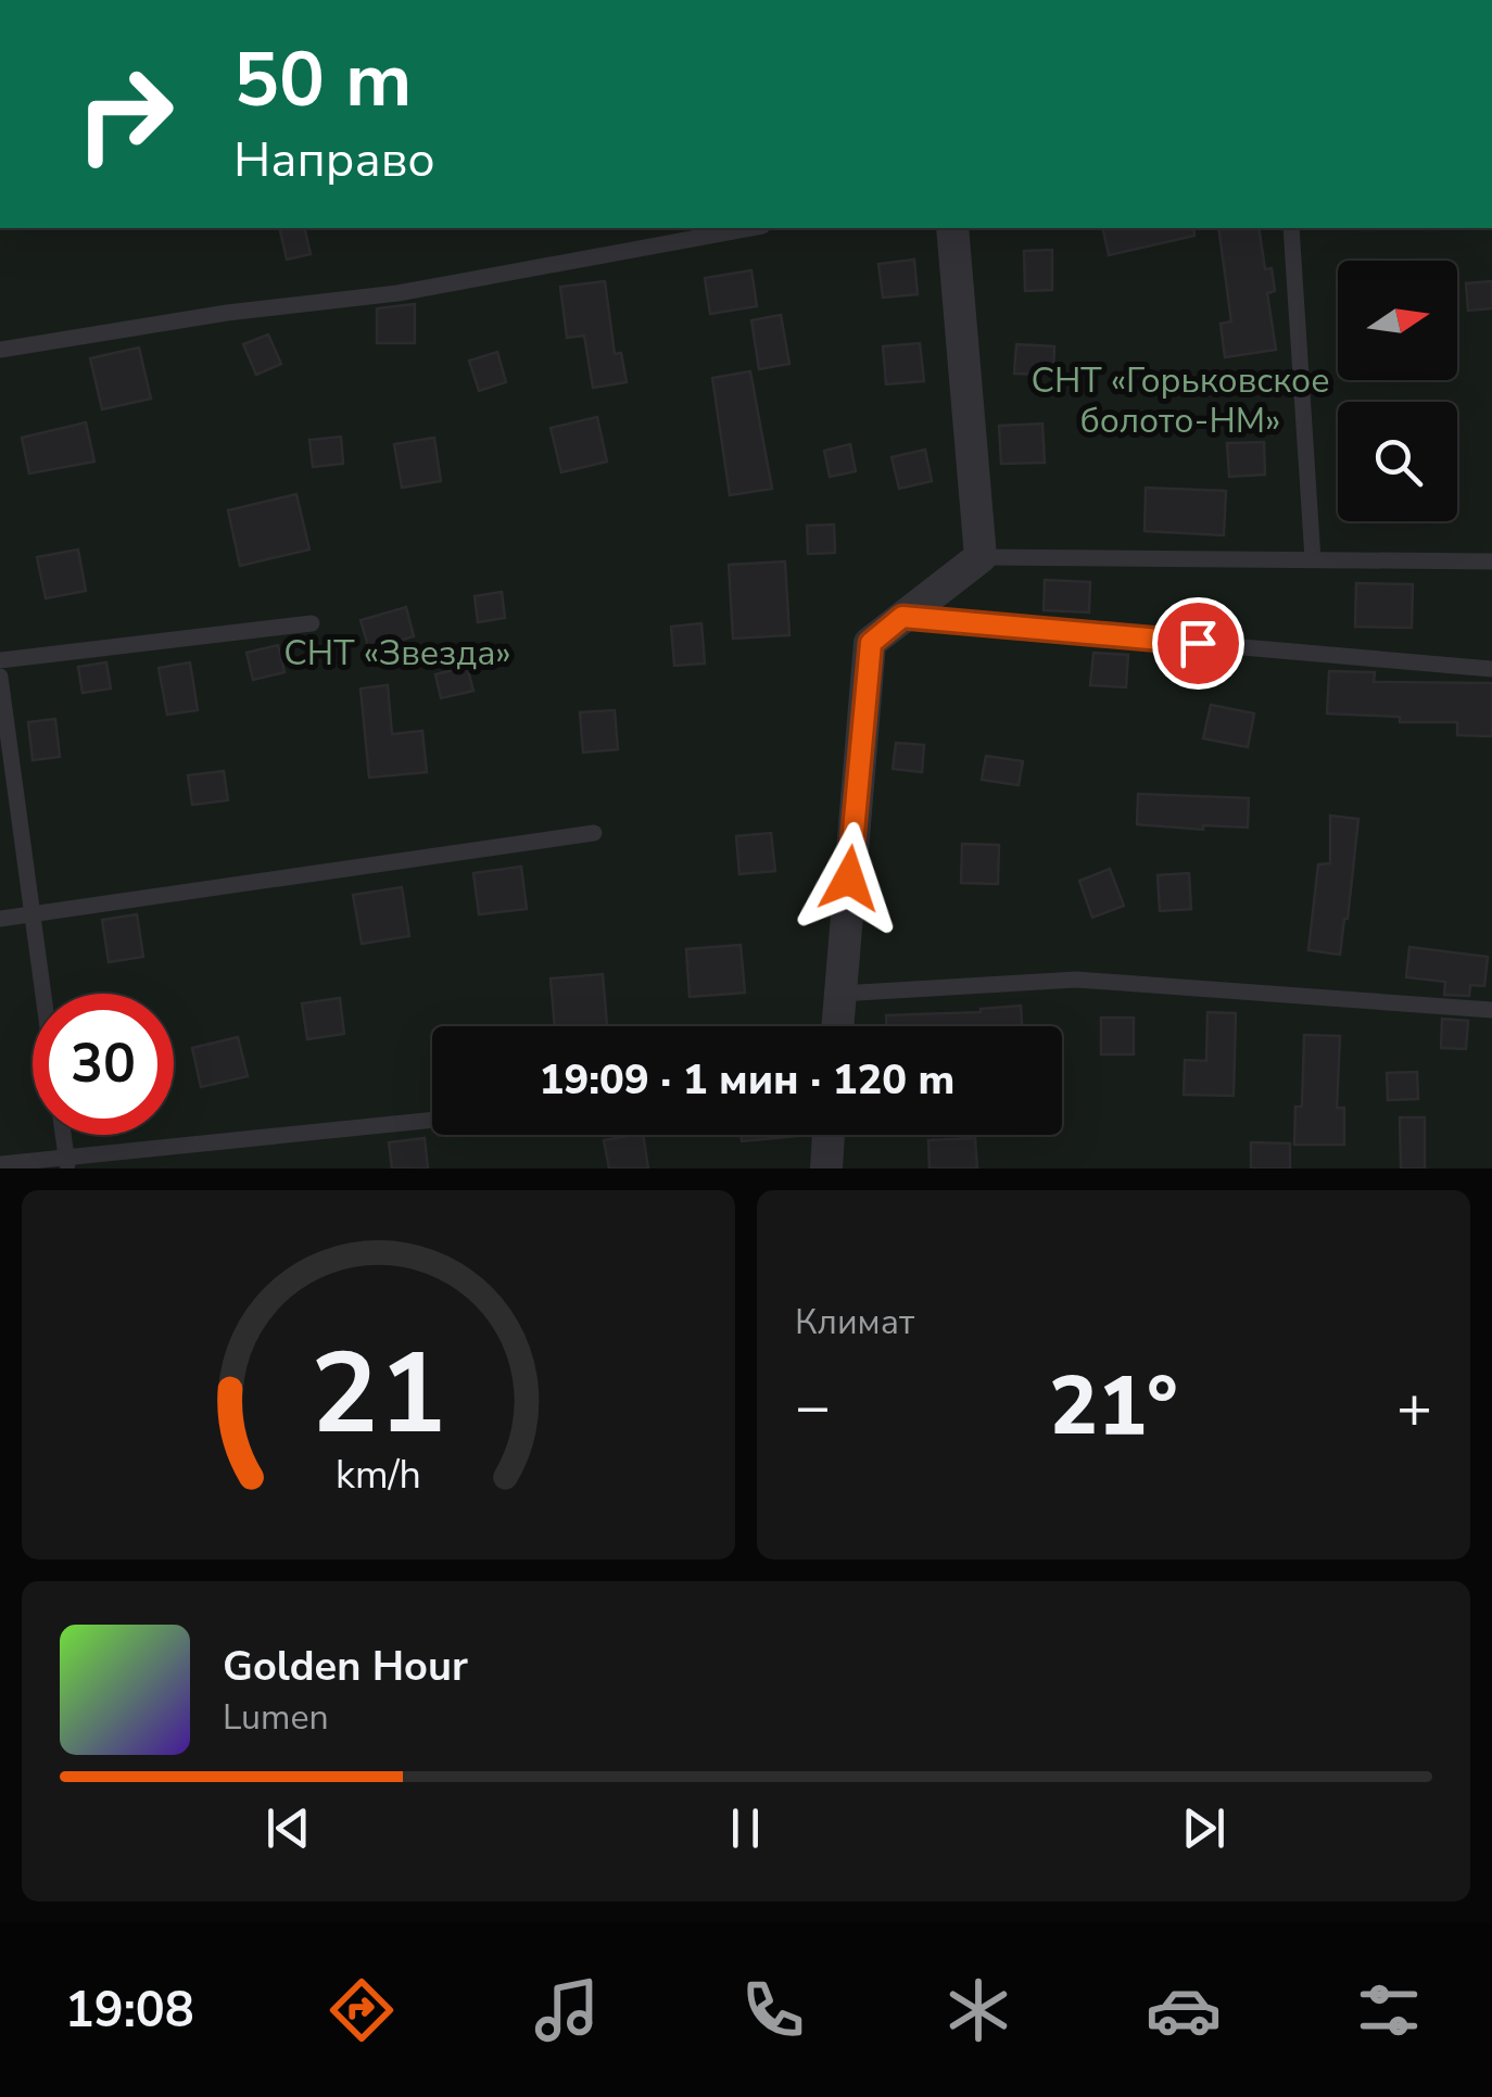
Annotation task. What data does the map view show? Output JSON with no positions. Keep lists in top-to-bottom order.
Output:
{
  "parks": ["СНТ «Горьковское болото-НМ»", "СНТ «Звезда»"],
  "north": "right",
  "page": {
    "turn": ["50 m", "Направо"],
    "limit": "30",
    "trip": "19:09 · 1 мин · 120 m",
    "tile": "Климат",
    "heat": ["−", "21°", "+"],
    "song": ["Golden Hour", "Lumen"],
    "tabs": "19:08",
    "gauge": ["21", "km/h"]
  }
}
